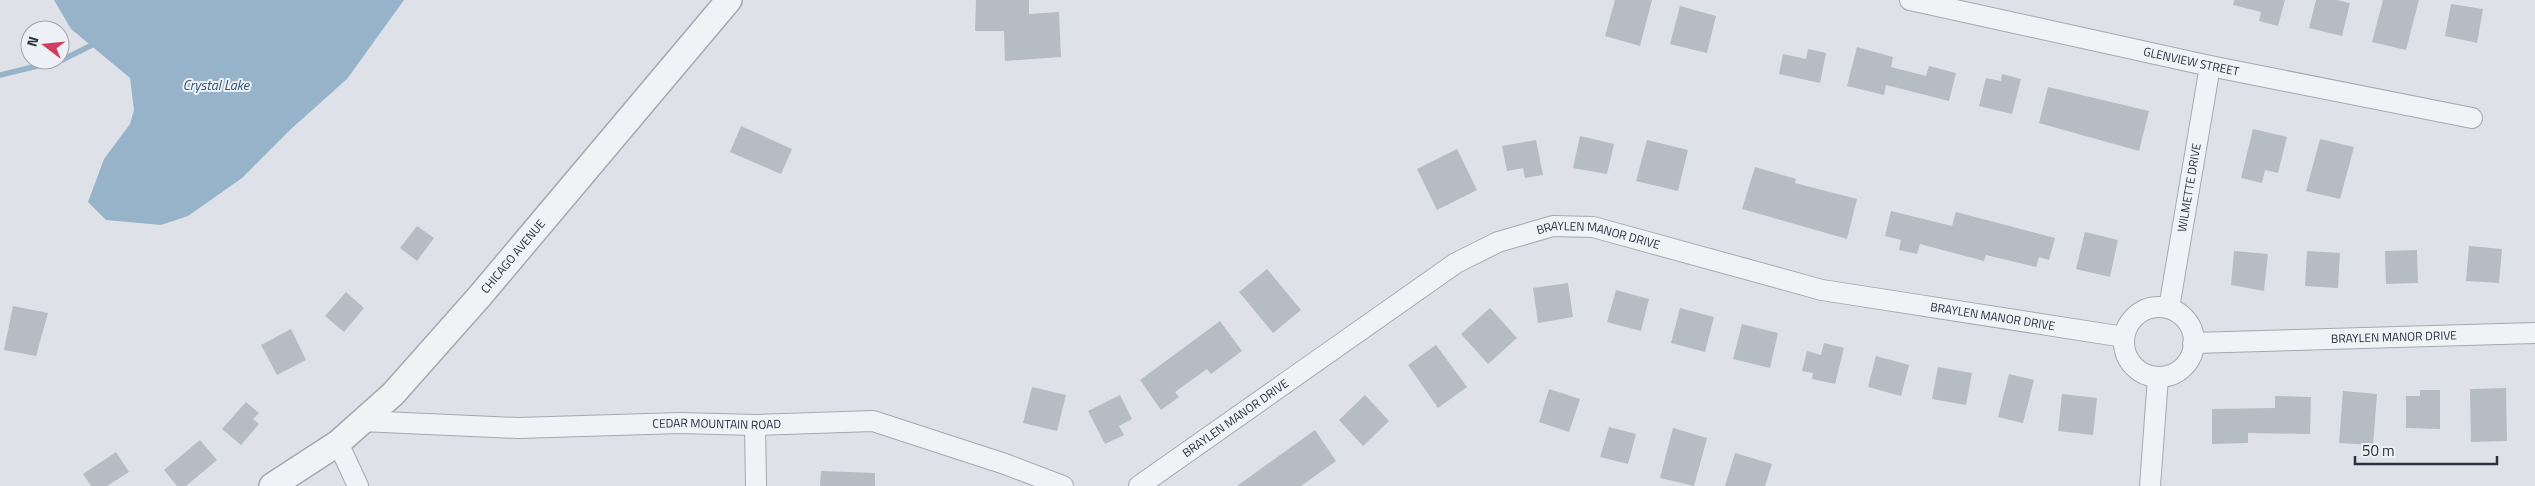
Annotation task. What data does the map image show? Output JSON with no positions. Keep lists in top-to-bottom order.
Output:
{
  "streets": {
    "street": [
      "GLENVIEW STREET",
      "WILMETTE DRIVE",
      "BRAYLEN MANOR DRIVE",
      "CHICAGO AVENUE",
      "CEDAR MOUNTAIN ROAD"
    ]
  },
  "crossings": [
    ["GLENVIEW STREET", "WILMETTE DRIVE"],
    ["WILMETTE DRIVE", "BRAYLEN MANOR DRIVE"],
    ["CHICAGO AVENUE", "CEDAR MOUNTAIN ROAD"]
  ],
  "water": ["Crystal Lake"],
  "scale_bar": "50 m",
  "north": "left"
}
